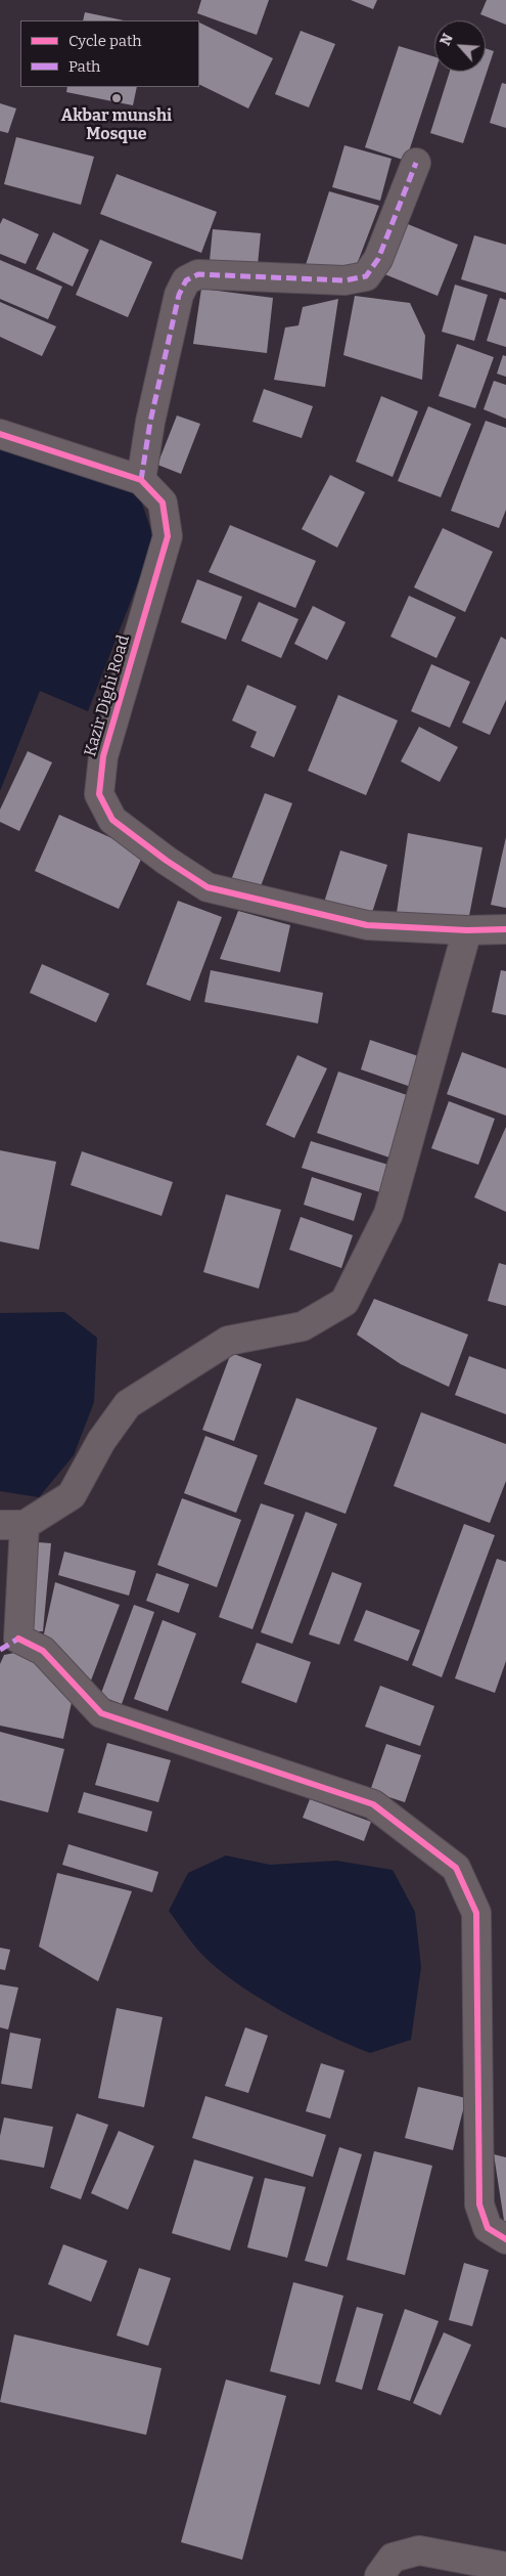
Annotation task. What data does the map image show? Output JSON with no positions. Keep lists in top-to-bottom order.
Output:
{
  "streets": {
    "street": ["Kazir Dighi Road"]
  },
  "places": ["Akbar munshi Mosque"],
  "legend": ["Cycle path", "Path"],
  "north": "top left"
}
